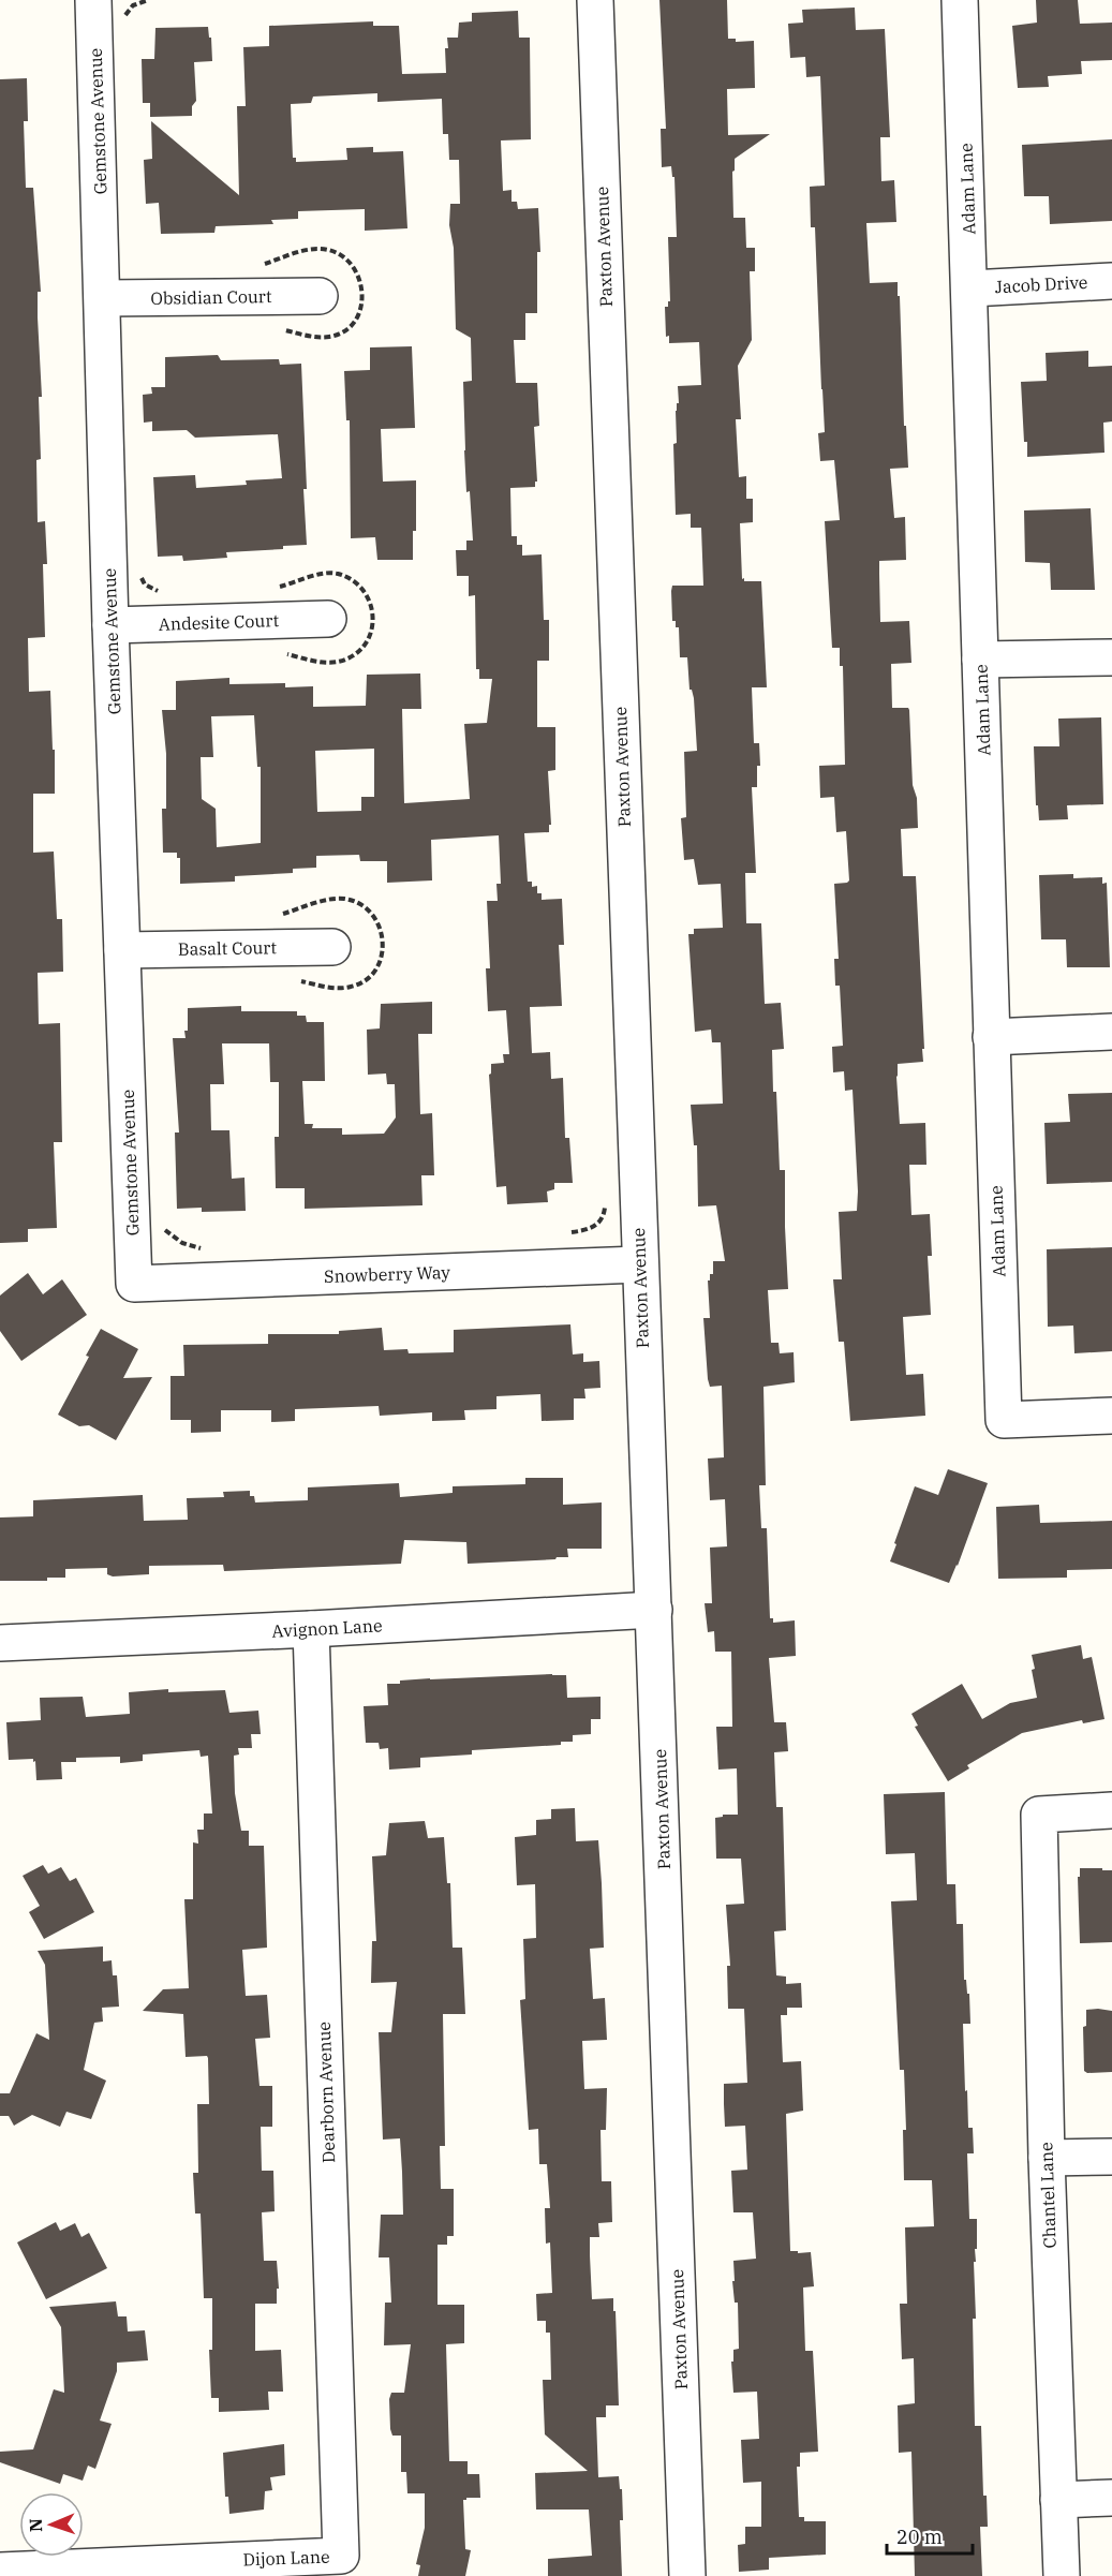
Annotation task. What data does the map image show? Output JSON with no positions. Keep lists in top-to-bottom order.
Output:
{
  "streets": {
    "street": [
      "Gemstone Avenue",
      "Adam Lane",
      "Paxton Avenue",
      "Jacob Drive",
      "Obsidian Court",
      "Andesite Court",
      "Basalt Court",
      "Snowberry Way",
      "Avignon Lane",
      "Dearborn Avenue",
      "Chantel Lane",
      "Dijon Lane"
    ]
  },
  "crossings": [
    ["Gemstone Avenue", "Obsidian Court"],
    ["Gemstone Avenue", "Andesite Court"],
    ["Gemstone Avenue", "Basalt Court"],
    ["Gemstone Avenue", "Snowberry Way"],
    ["Adam Lane", "Jacob Drive"],
    ["Paxton Avenue", "Snowberry Way"],
    ["Paxton Avenue", "Avignon Lane"],
    ["Avignon Lane", "Dearborn Avenue"],
    ["Dearborn Avenue", "Dijon Lane"]
  ],
  "scale_bar": "20 m",
  "north": "left"
}
